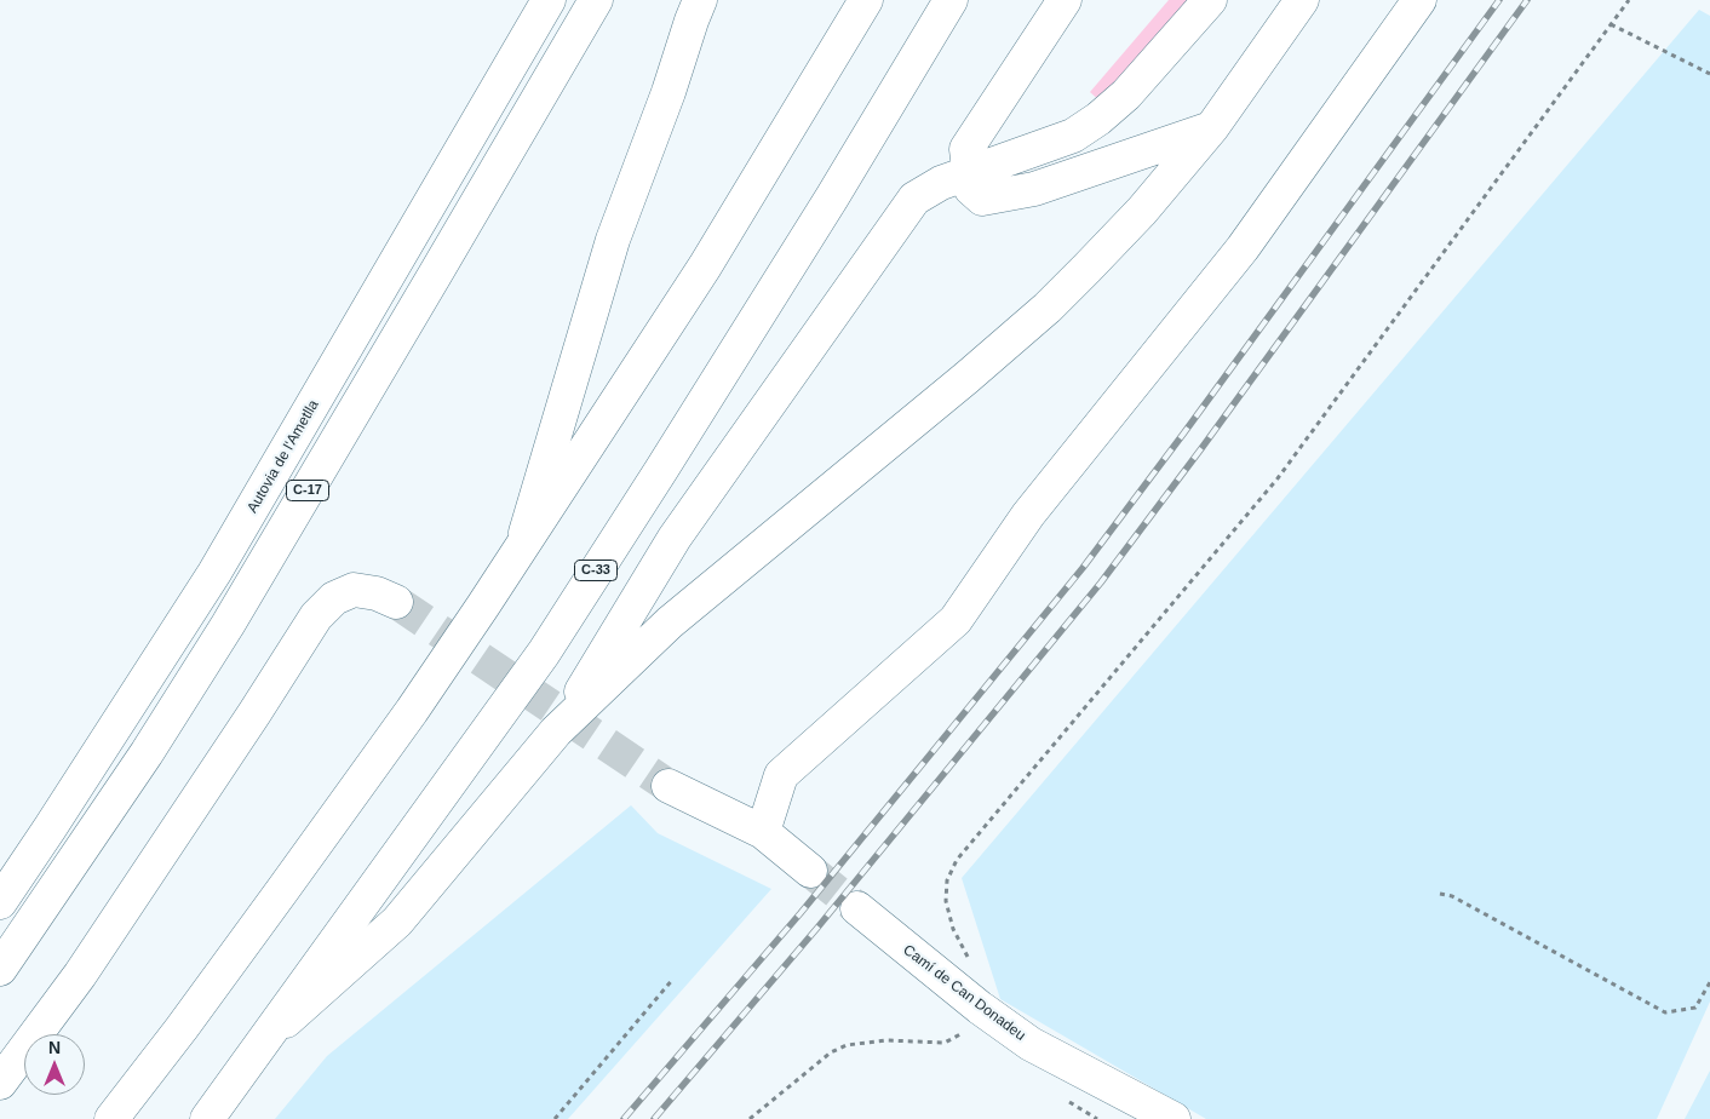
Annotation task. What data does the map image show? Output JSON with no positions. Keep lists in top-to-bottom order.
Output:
{
  "streets": {
    "main road": [
      "Autovia de l'Ametlla",
      "C-17",
      "C-33",
      "Camí de Can Donadeu"
    ]
  },
  "north": "top"
}
